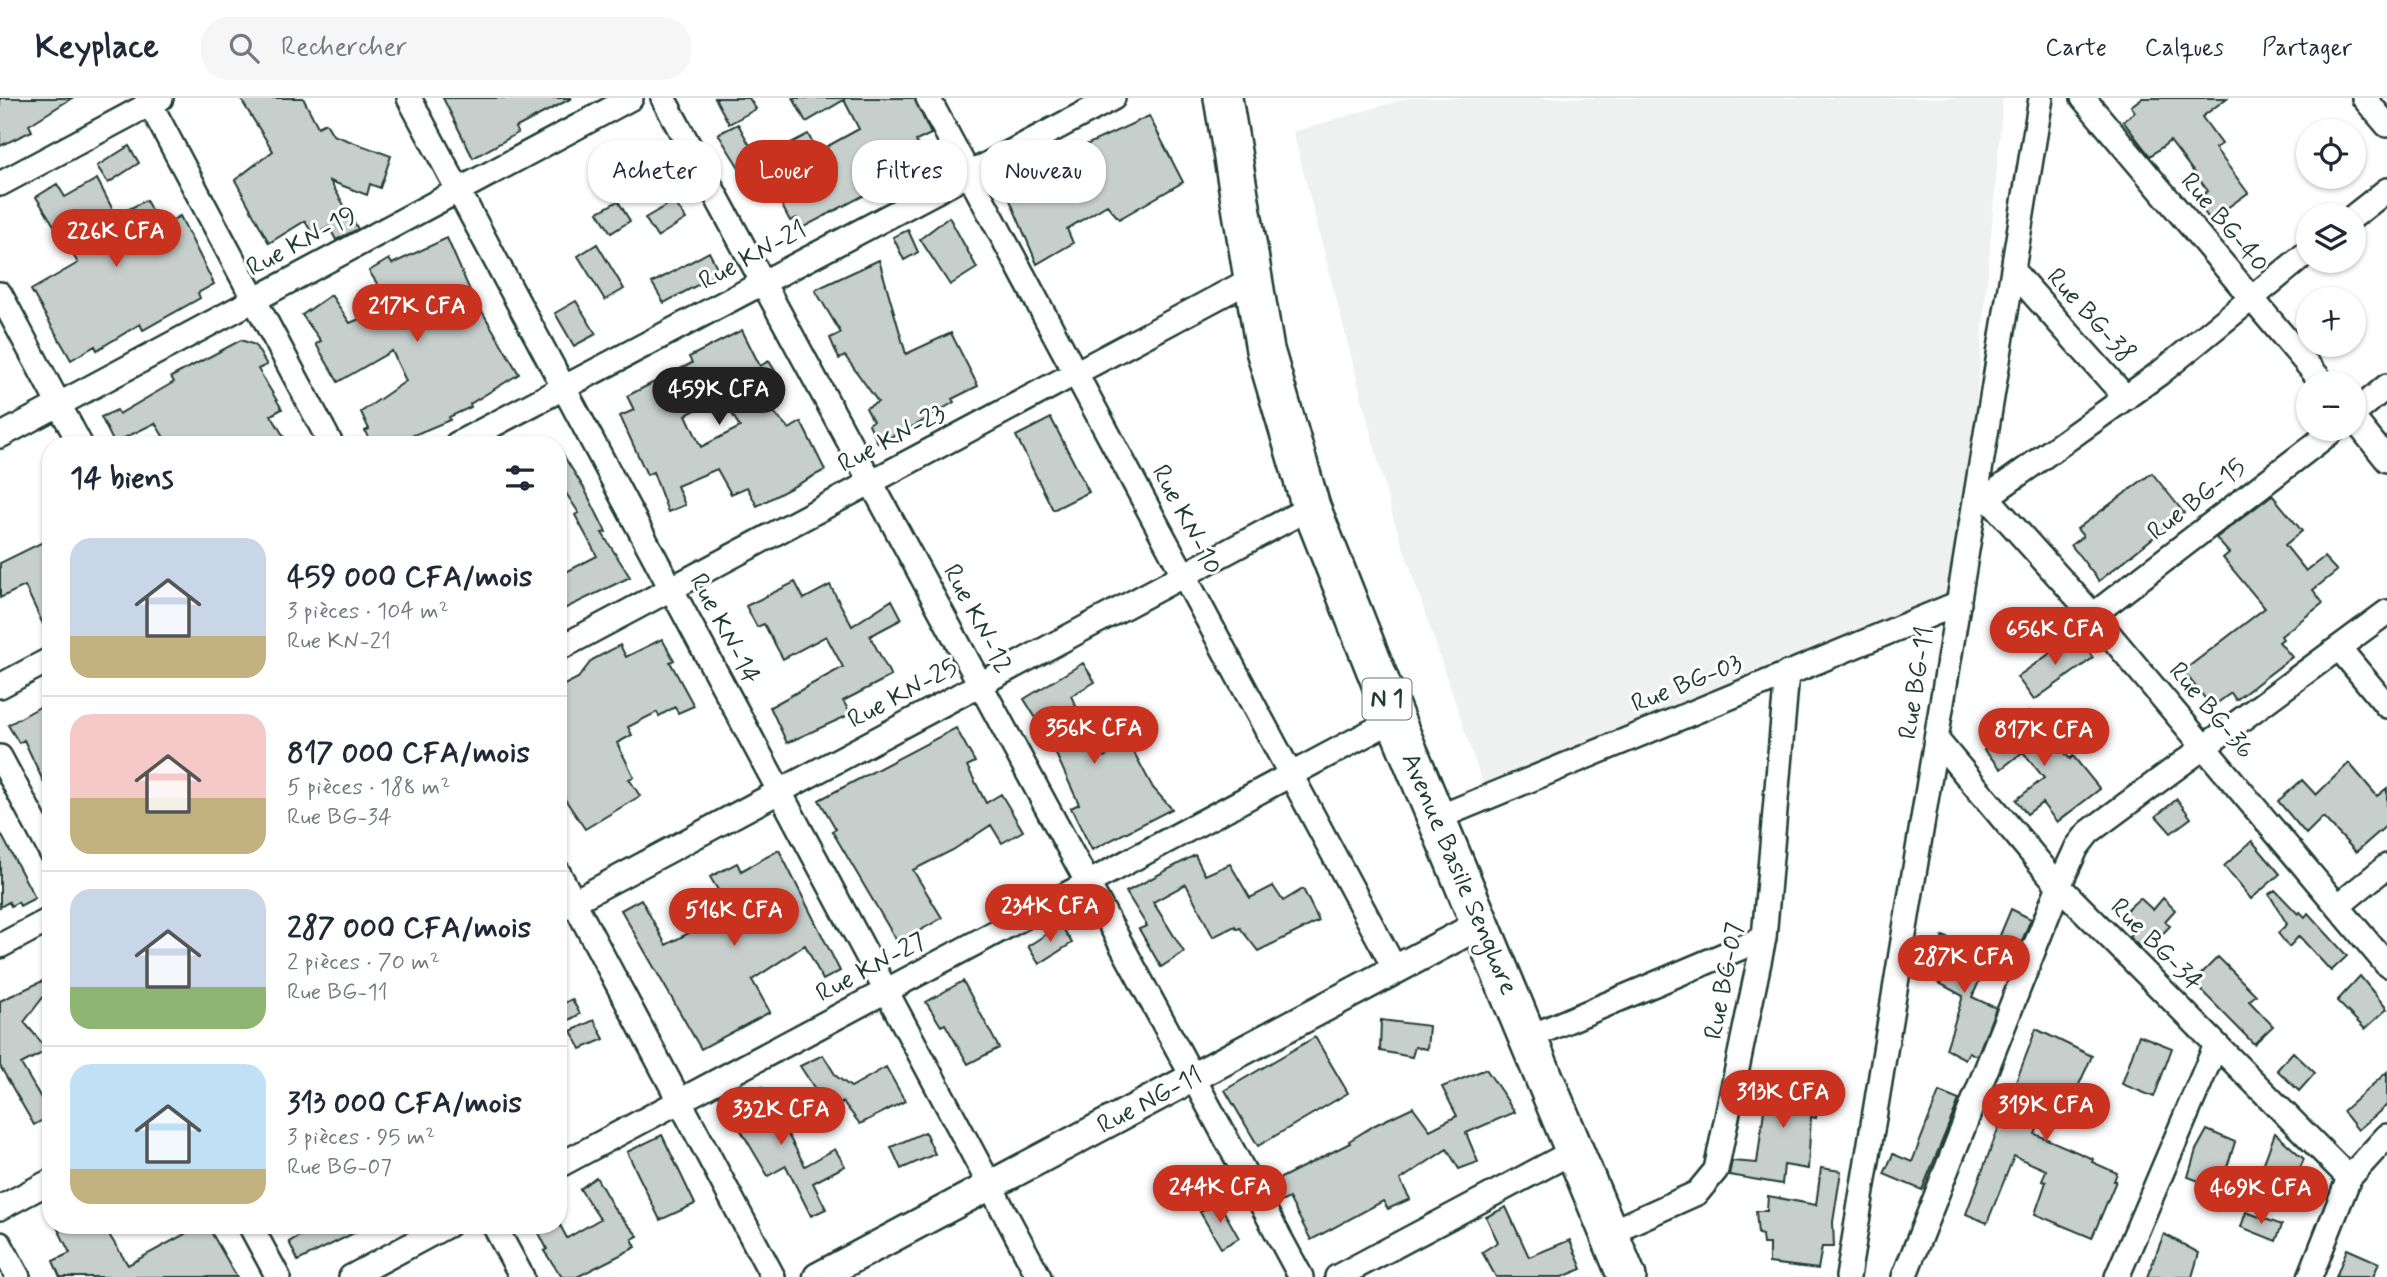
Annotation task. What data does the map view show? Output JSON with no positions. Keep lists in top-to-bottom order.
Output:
{
  "streets": {
    "highway": ["N 1", "Avenue Basile Senghore"],
    "street": [
      "Rue BG-40",
      "Rue KN-19",
      "Rue KN-21",
      "Rue BG-38",
      "Rue KN-23",
      "Rue BG-15",
      "Rue KN-10",
      "Rue KN-12",
      "Rue KN-14",
      "Rue BG-11",
      "Rue BG-03",
      "Rue KN-25",
      "Rue BG-36",
      "Rue BG-34",
      "Rue KN-27",
      "Rue BG-07",
      "Rue NG-11"
    ]
  },
  "crossings": [
    ["Rue KN-19", "Rue KN-14"],
    ["Rue KN-21", "Rue KN-10"],
    ["Rue KN-21", "Rue KN-12"],
    ["Rue KN-21", "Rue KN-14"],
    ["Rue BG-38", "Rue BG-11"],
    ["Rue KN-23", "Rue KN-10"],
    ["Rue KN-23", "Rue KN-12"],
    ["Rue KN-23", "Rue KN-14"],
    ["Rue KN-23", "Avenue Basile Senghore"],
    ["Rue BG-15", "Rue BG-36"],
    ["Rue KN-10", "Rue KN-25"],
    ["Rue KN-10", "Rue KN-27"],
    ["Rue KN-10", "Rue NG-11"],
    ["Rue KN-12", "Rue KN-25"],
    ["Rue KN-12", "Rue KN-27"],
    ["Rue KN-12", "Rue NG-11"],
    ["Rue KN-14", "Rue KN-25"],
    ["Rue KN-14", "Rue KN-27"],
    ["Rue KN-14", "Rue NG-11"],
    ["Rue BG-11", "Rue BG-03"],
    ["Rue BG-11", "Rue BG-36"],
    ["Rue BG-11", "Rue BG-34"],
    ["Rue BG-03", "Avenue Basile Senghore"],
    ["Rue BG-03", "Rue BG-07"],
    ["Rue KN-25", "Avenue Basile Senghore"],
    ["Avenue Basile Senghore", "Rue KN-27"],
    ["Avenue Basile Senghore", "Rue BG-07"],
    ["Avenue Basile Senghore", "Rue NG-11"]
  ],
  "page": {
    "header": "Keyplace",
    "search": "Rechercher",
    "nav": ["Carte", "Calques", "Partager"],
    "map_buttons": ["+", "−"],
    "chip": [
      "Acheter",
      "Louer",
      "Filtres",
      "Nouveau"
    ],
    "price": [
      "226K CFA",
      "217K CFA",
      "459K CFA",
      "656K CFA",
      "356K CFA",
      "817K CFA",
      "234K CFA",
      "516K CFA",
      "287K CFA",
      "313K CFA",
      "319K CFA",
      "332K CFA",
      "244K CFA",
      "469K CFA"
    ],
    "heading": "14 biens",
    "list": [
      {
        "name": "459 000 CFA/mois",
        "note": "3 pièces · 104 m² · Rue KN-21"
      },
      {
        "name": "817 000 CFA/mois",
        "note": "5 pièces · 188 m² · Rue BG-34"
      },
      {
        "name": "287 000 CFA/mois",
        "note": "2 pièces · 70 m² · Rue BG-11"
      },
      {
        "name": "313 000 CFA/mois",
        "note": "3 pièces · 95 m² · Rue BG-07"
      }
    ]
  }
}
